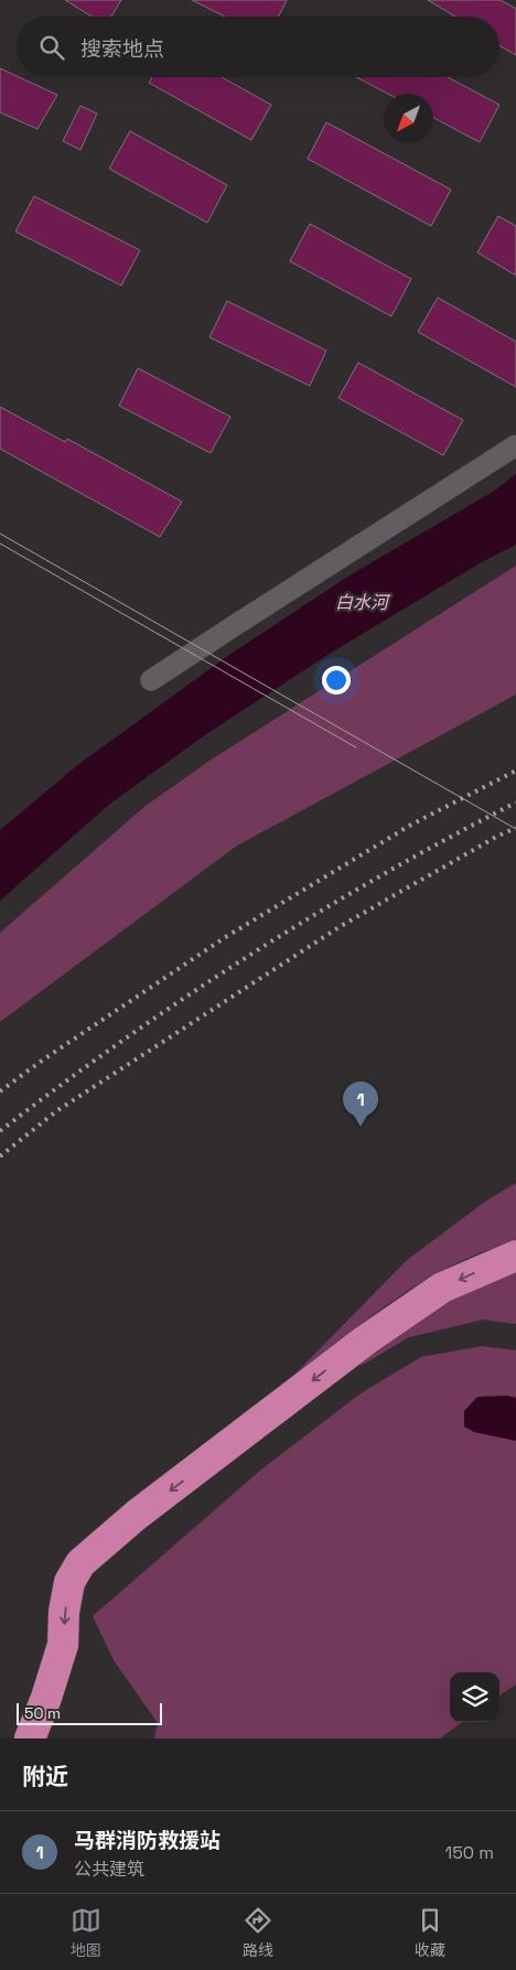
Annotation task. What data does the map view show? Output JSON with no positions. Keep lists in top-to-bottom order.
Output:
{
  "water": ["白水河"],
  "scale_bar": "50 m",
  "north": "bottom left",
  "page": {
    "search": "搜索地点",
    "pins": "1",
    "scale": "50 m",
    "heading": "附近",
    "list": [
      {
        "mark": "1",
        "name": "马群消防救援站",
        "note": "公共建筑",
        "value": "150 m"
      }
    ],
    "nav": ["地图", "路线", "收藏"]
  }
}
